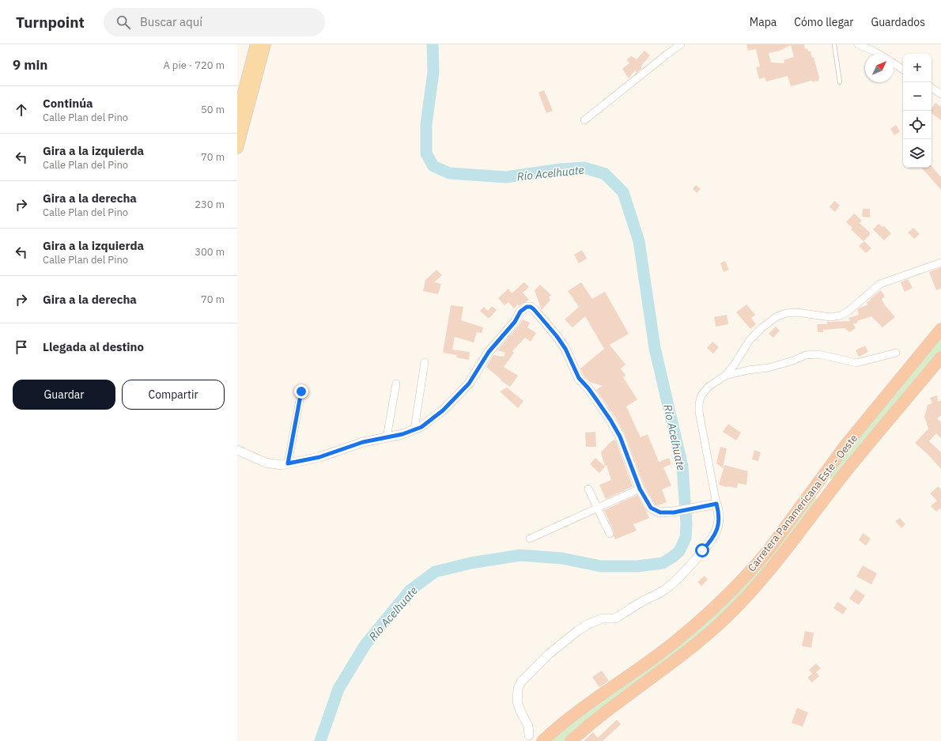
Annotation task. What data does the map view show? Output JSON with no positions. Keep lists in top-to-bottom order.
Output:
{
  "streets": {
    "highway": ["Carretera Panamericana Este - Oeste"]
  },
  "water": ["Río Acelhuate"],
  "north": "top right",
  "page": {
    "header": "Turnpoint",
    "search": "Buscar aquí",
    "nav": ["Mapa", "Cómo llegar", "Guardados"],
    "heading": ["9 min", "A pie · 720 m"],
    "map_buttons": ["+", "−"],
    "list": [
      ["Continúa", "Calle Plan del Pino", "50 m"],
      ["Gira a la izquierda", "Calle Plan del Pino", "70 m"],
      ["Gira a la derecha", "Calle Plan del Pino", "230 m"],
      ["Gira a la izquierda", "Calle Plan del Pino", "300 m"],
      ["Gira a la derecha", "70 m"],
      "Llegada al destino"
    ],
    "buttons": ["Guardar", "Compartir"]
  }
}
